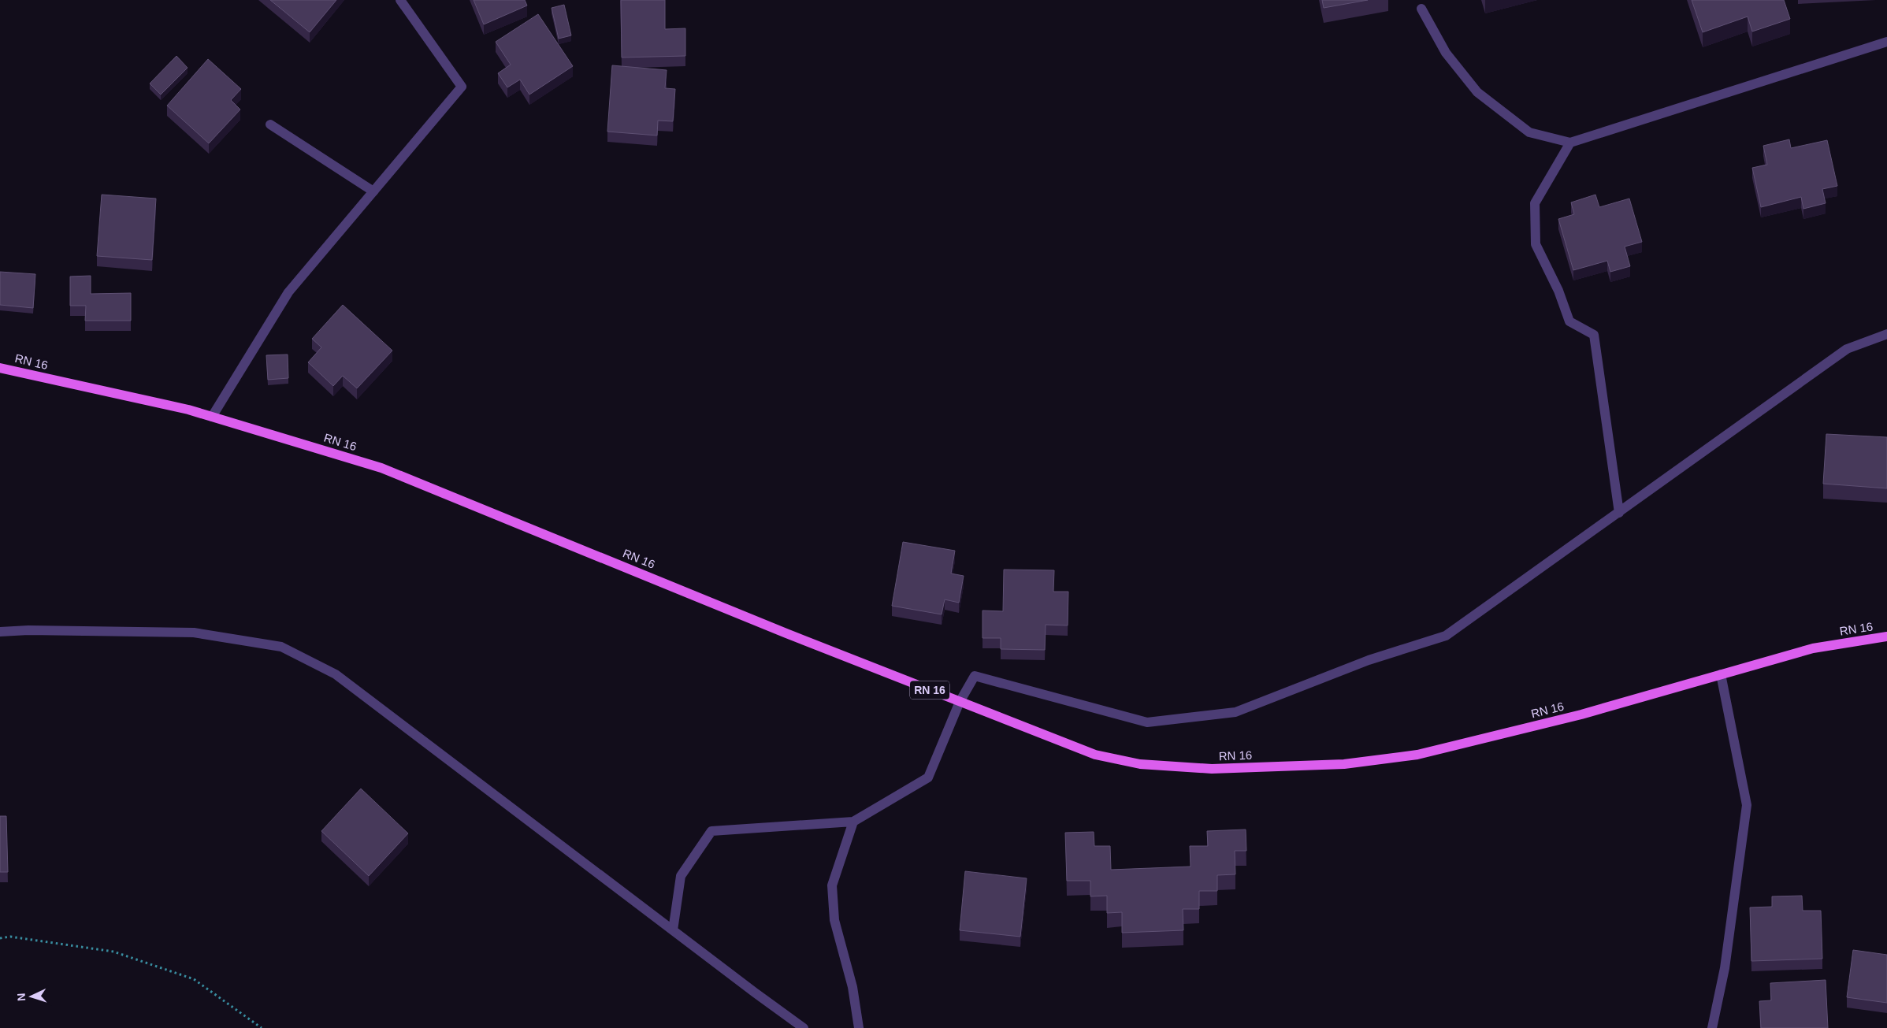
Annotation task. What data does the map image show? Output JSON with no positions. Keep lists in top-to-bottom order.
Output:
{
  "streets": {
    "main road": ["RN 16"]
  },
  "north": "left"
}
